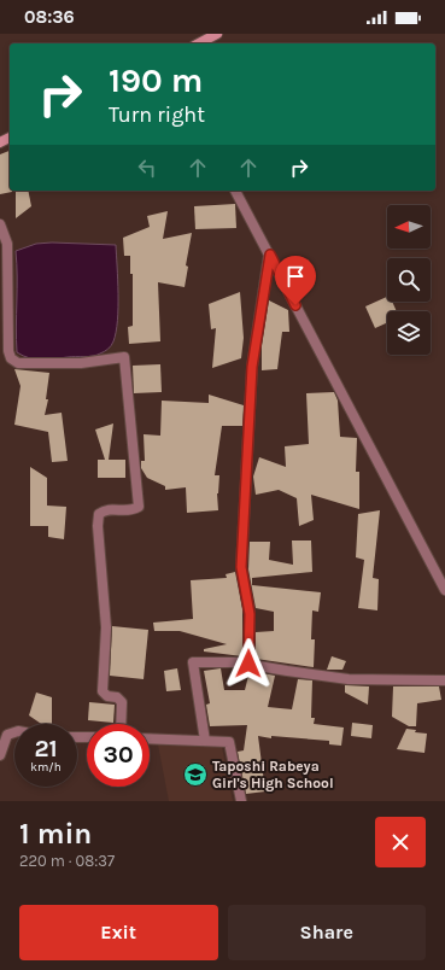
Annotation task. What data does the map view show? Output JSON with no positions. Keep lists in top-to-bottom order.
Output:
{
  "places": {
    "school or university": ["Taposhi Rabeya Girl's High School"]
  },
  "north": "left",
  "page": {
    "status": "08:36",
    "turn": ["190 m", "Turn right"],
    "speed": "21 km/h",
    "limit": "30",
    "heading": ["1 min", "220 m · 08:37"],
    "buttons": ["Exit", "Share"]
  }
}
